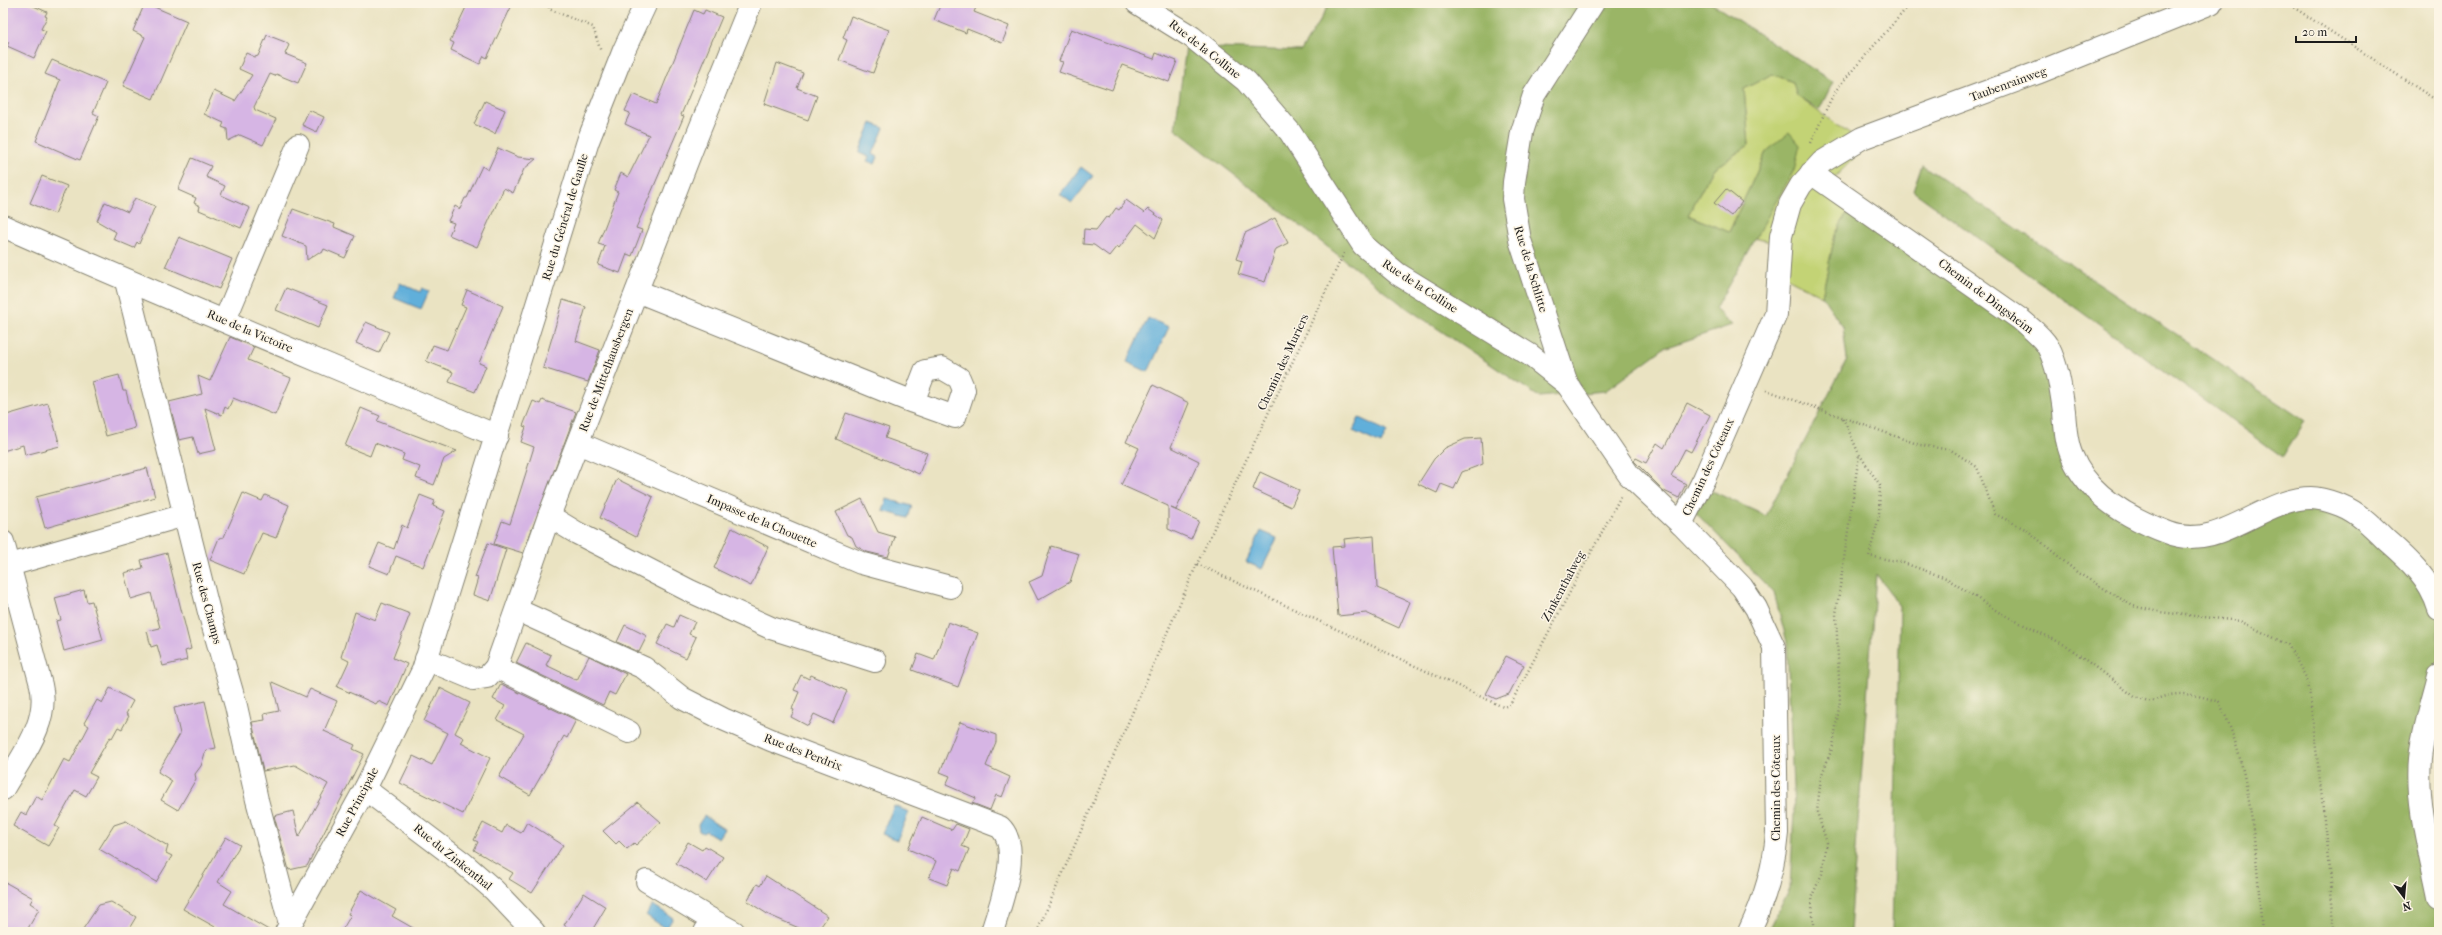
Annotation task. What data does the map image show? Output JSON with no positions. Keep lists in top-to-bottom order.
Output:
{
  "streets": {
    "street": [
      "Rue de la Colline",
      "Taubenrainweg",
      "Rue du Général de Gaulle",
      "Rue de la Schlitte",
      "Chemin de Dingsheim",
      "Rue de la Victoire",
      "Rue de Mittelhausbergen",
      "Chemin des Côteaux",
      "Impasse de la Chouette",
      "Rue des Champs",
      "Rue des Perdrix",
      "Rue Principale",
      "Rue du Zinkenthal"
    ],
    "path": ["Chemin des Muriers", "Zinkenthalweg"]
  },
  "crossings": [
    ["Rue de la Colline", "Rue de la Schlitte"],
    ["Rue de la Colline", "Chemin des Muriers"],
    ["Rue de la Colline", "Chemin des Côteaux"],
    ["Rue de la Colline", "Zinkenthalweg"],
    ["Taubenrainweg", "Chemin de Dingsheim"],
    ["Taubenrainweg", "Chemin des Côteaux"],
    ["Rue du Général de Gaulle", "Rue de la Victoire"],
    ["Rue du Général de Gaulle", "Rue Principale"],
    ["Chemin de Dingsheim", "Chemin des Côteaux"],
    ["Rue de la Victoire", "Rue des Champs"],
    ["Chemin des Muriers", "Zinkenthalweg"],
    ["Rue de Mittelhausbergen", "Impasse de la Chouette"],
    ["Rue de Mittelhausbergen", "Rue des Perdrix"],
    ["Rue des Champs", "Rue Principale"],
    ["Rue Principale", "Rue du Zinkenthal"]
  ],
  "scale_bar": "20 m",
  "north": "bottom"
}
